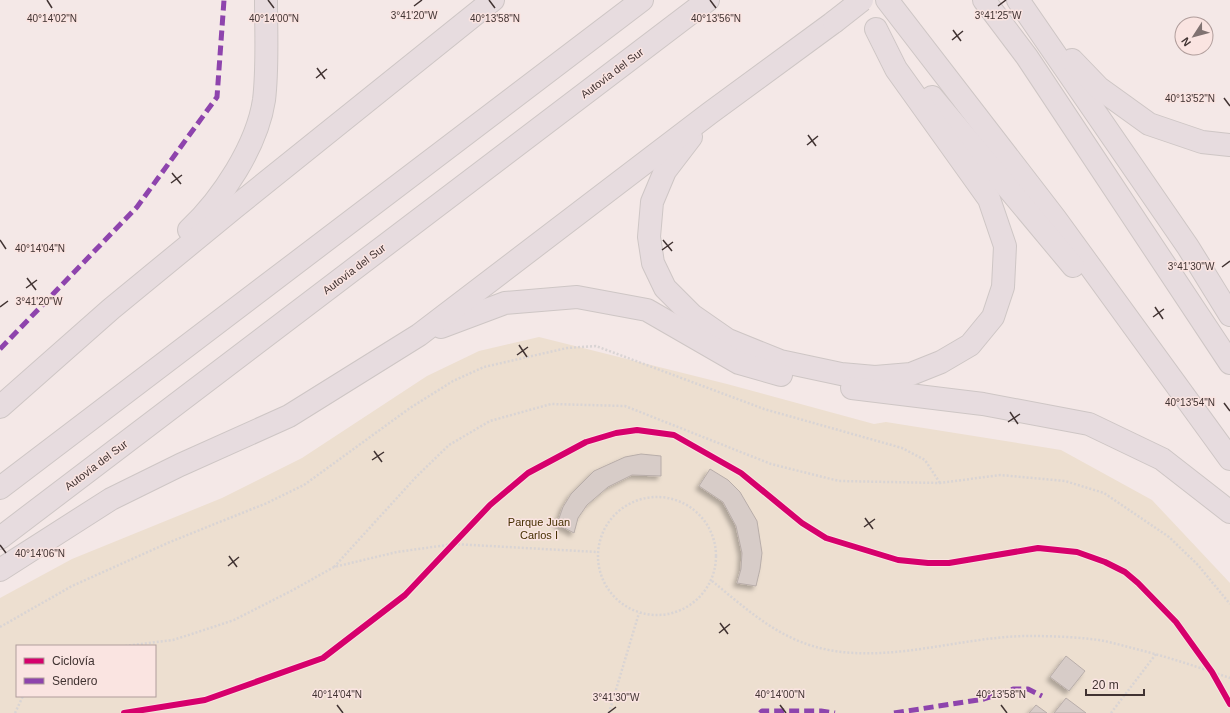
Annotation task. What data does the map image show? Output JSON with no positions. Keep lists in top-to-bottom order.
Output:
{
  "streets": {
    "highway": ["Autovía del Sur"]
  },
  "parks": ["Parque Juan Carlos I"],
  "legend": ["Ciclovía", "Sendero"],
  "scale_bar": "20 m",
  "north": "bottom left",
  "coordinates": [
    "3°41'20\"W",
    "3°41'25\"W",
    "40°14'02\"N",
    "40°14'00\"N",
    "40°13'58\"N",
    "40°13'56\"N",
    "40°13'52\"N",
    "40°14'04\"N",
    "3°41'30\"W",
    "40°13'54\"N",
    "40°14'06\"N"
  ]
}
